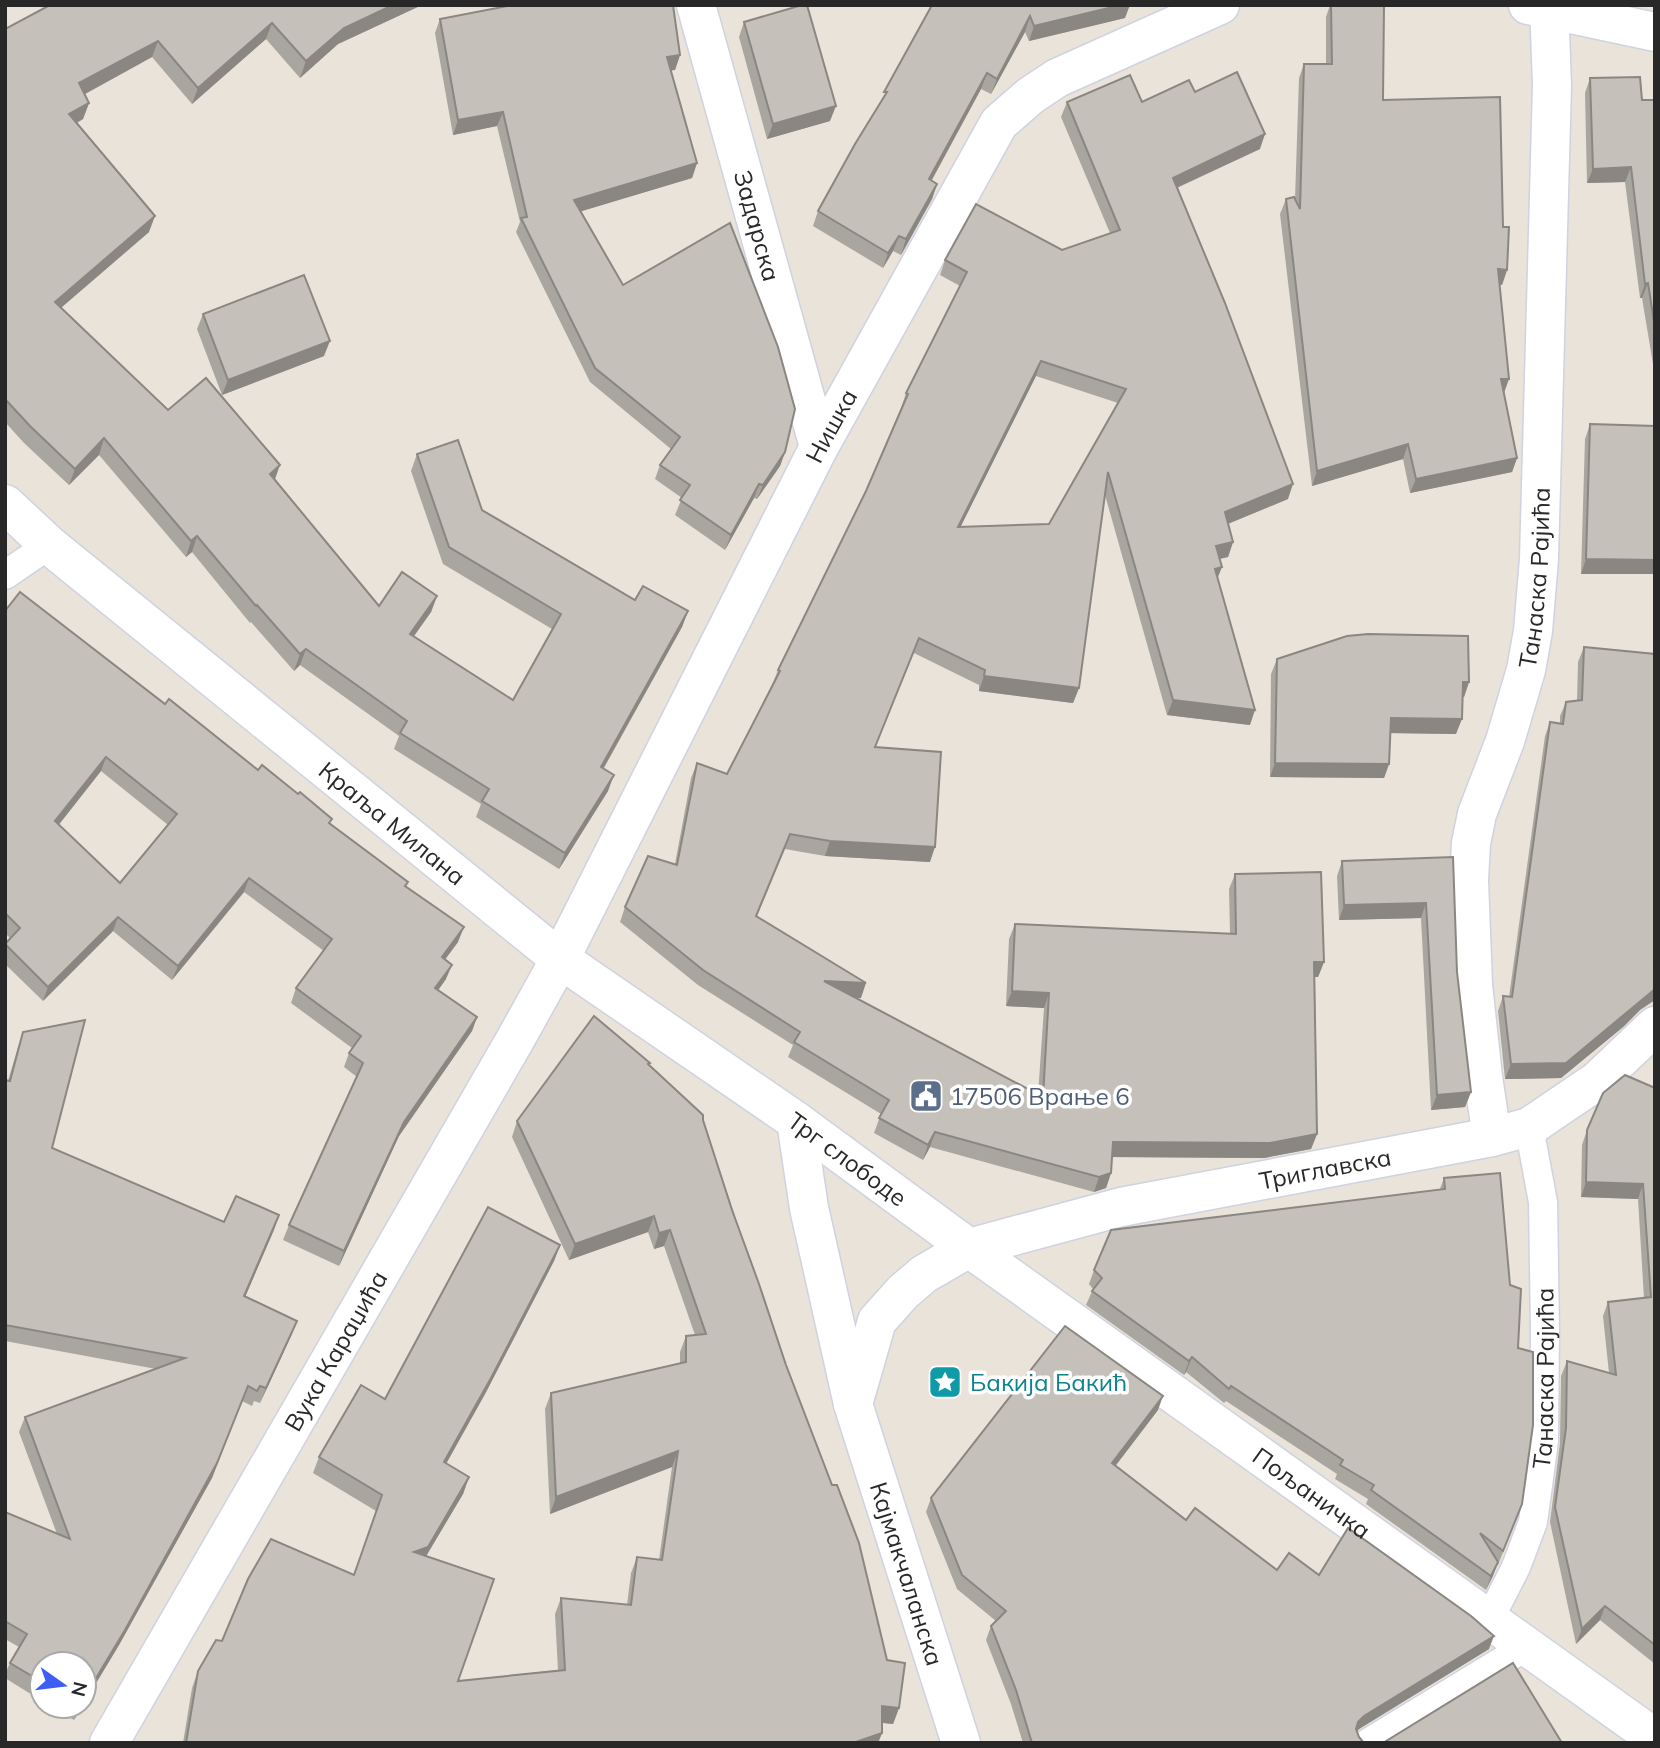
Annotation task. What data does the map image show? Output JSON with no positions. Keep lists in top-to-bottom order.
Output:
{
  "streets": {
    "street": [
      "Задарска",
      "Нишка",
      "Танаска Рајића",
      "Краља Милана",
      "Триглавска",
      "Трг слободе",
      "Вука Караџића",
      "Пољаничка",
      "Кајмакчаланска"
    ]
  },
  "crossings": [
    ["Задарска", "Нишка"],
    ["Нишка", "Краља Милана"],
    ["Нишка", "Вука Караџића"],
    ["Танаска Рајића", "Триглавска"],
    ["Танаска Рајића", "Пољаничка"],
    ["Краља Милана", "Трг слободе"],
    ["Краља Милана", "Вука Караџића"],
    ["Триглавска", "Трг слободе"],
    ["Триглавска", "Пољаничка"],
    ["Трг слободе", "Пољаничка"],
    ["Трг слободе", "Кајмакчаланска"]
  ],
  "places": {
    "public building": ["17506 Врање 6"],
    "place": ["Бакија Бакић"]
  },
  "north": "right"
}
